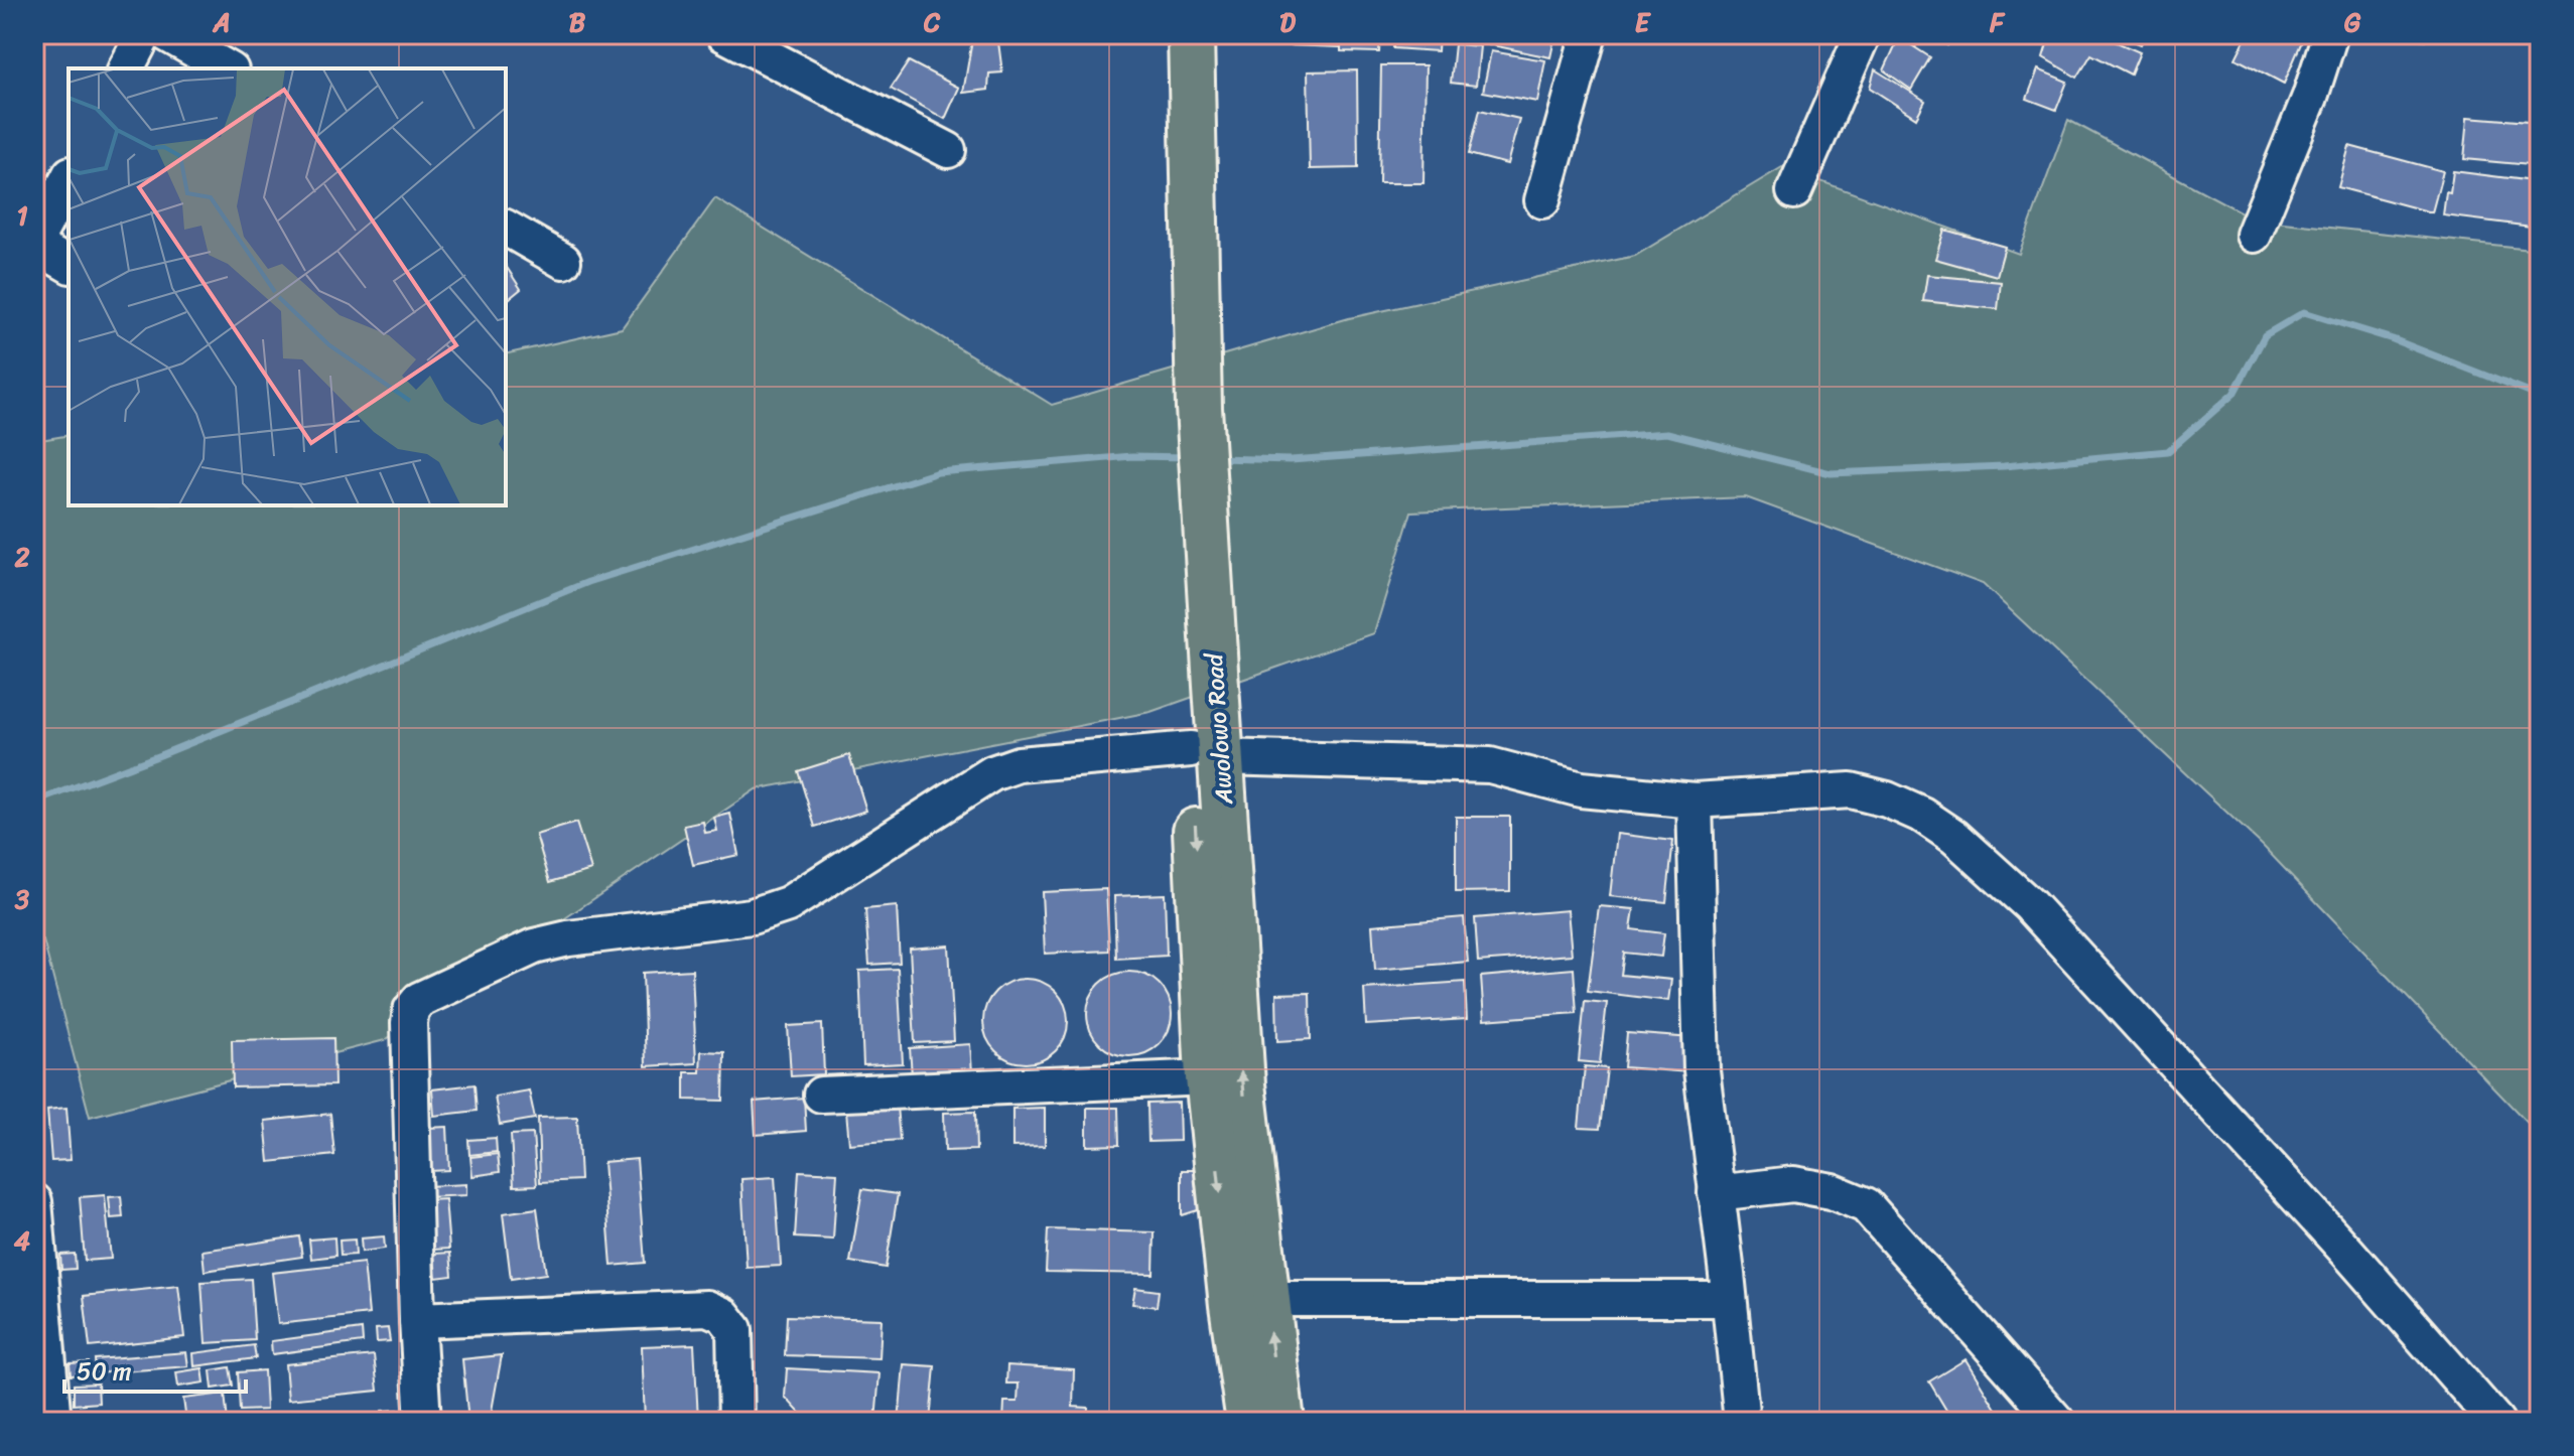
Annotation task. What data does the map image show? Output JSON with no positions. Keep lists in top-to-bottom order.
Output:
{
  "streets": {
    "main road": ["Awolowo Road"]
  },
  "scale_bar": "50 m",
  "grid": {
    "columns": [
      "A",
      "B",
      "C",
      "D",
      "E",
      "F",
      "G"
    ],
    "rows": [
      "1",
      "2",
      "3",
      "4"
    ]
  }
}
